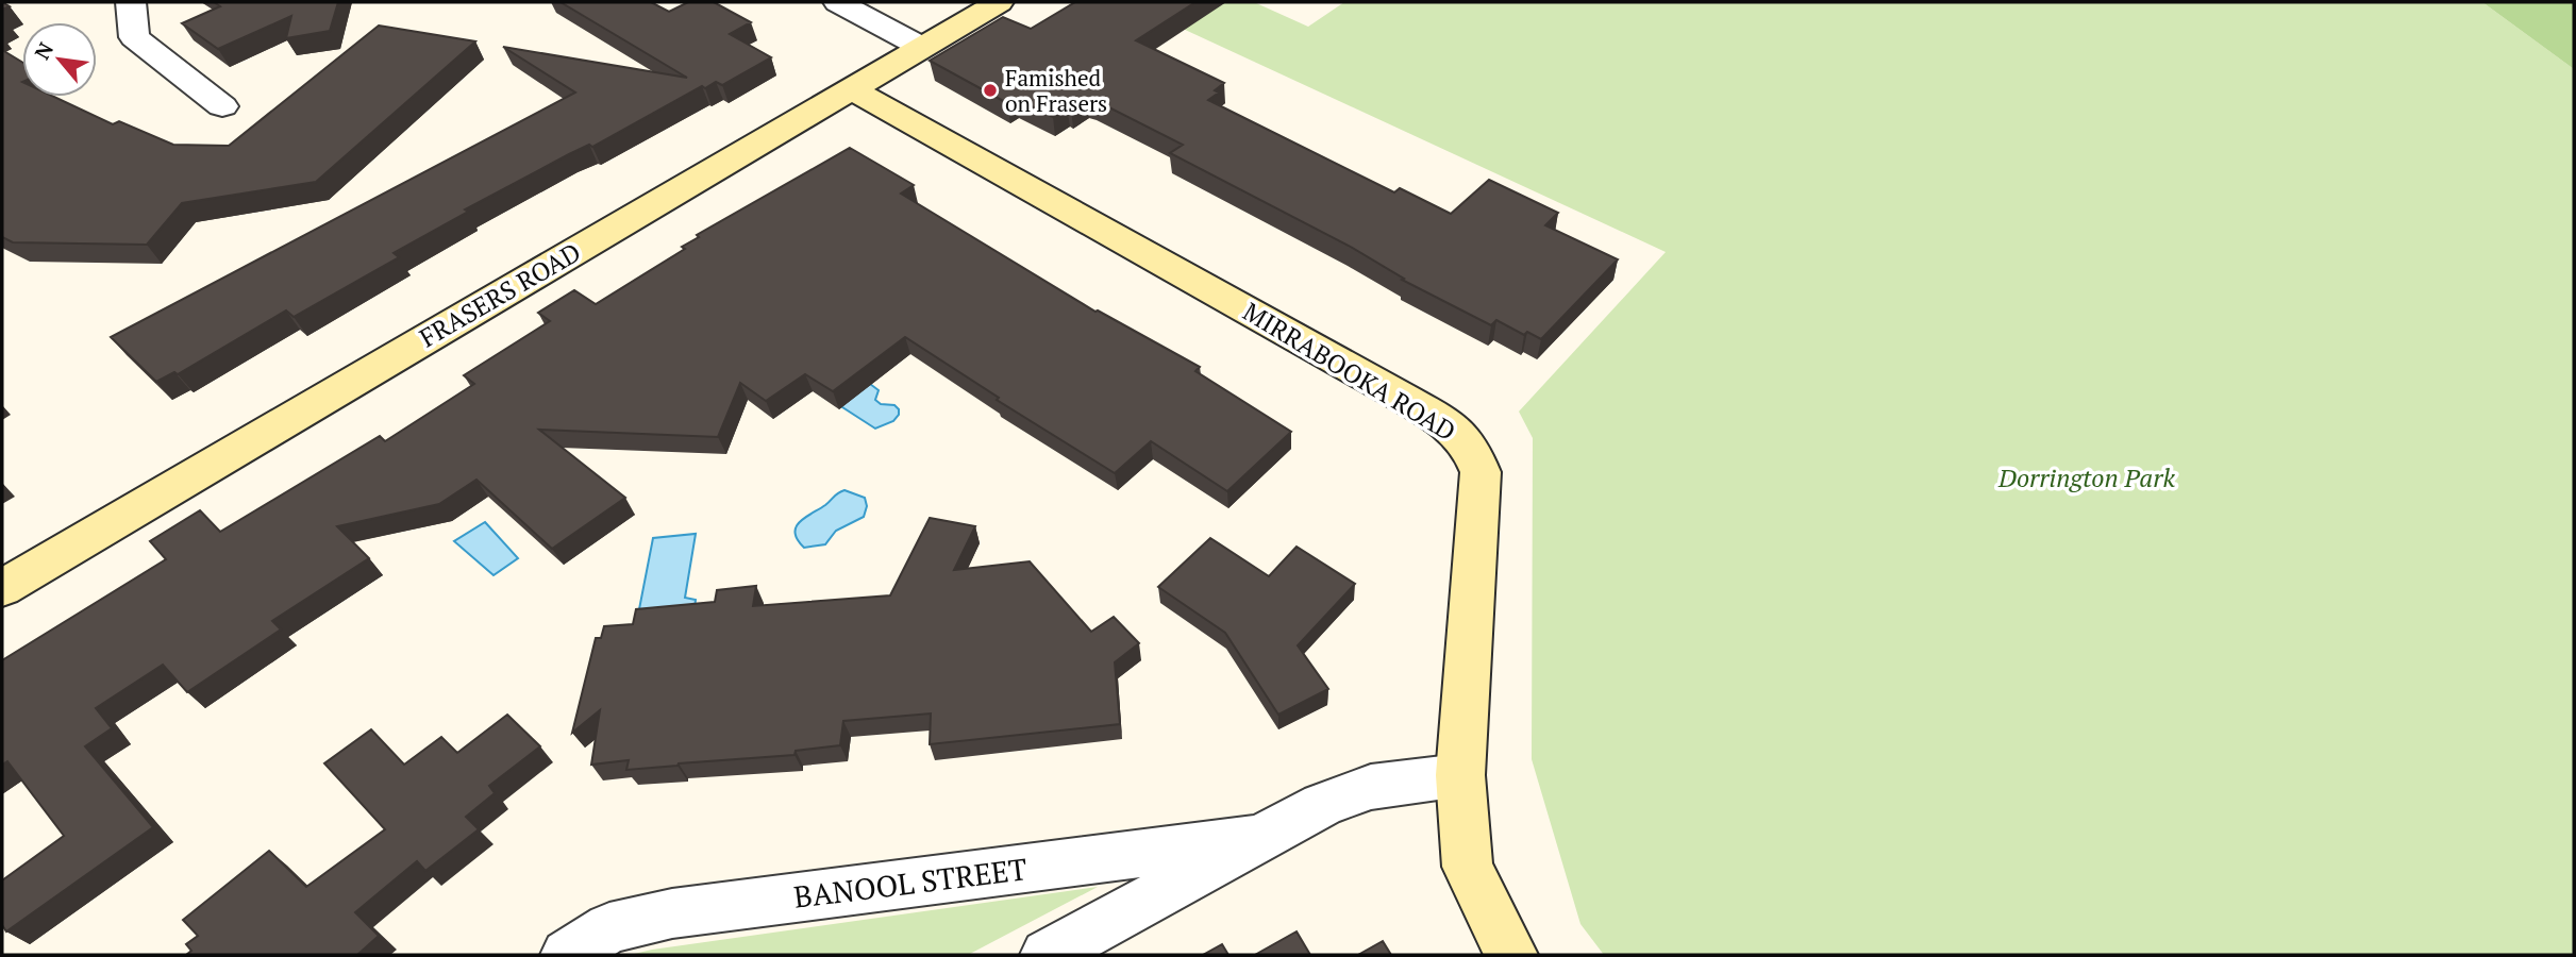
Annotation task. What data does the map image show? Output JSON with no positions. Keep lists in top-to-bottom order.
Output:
{
  "streets": {
    "street": ["FRASERS ROAD", "MIRRABOOKA ROAD", "BANOOL STREET"]
  },
  "crossings": [
    ["FRASERS ROAD", "MIRRABOOKA ROAD"],
    ["MIRRABOOKA ROAD", "BANOOL STREET"]
  ],
  "parks": ["Dorrington Park"],
  "places": ["Famished on Frasers"],
  "north": "top left"
}
